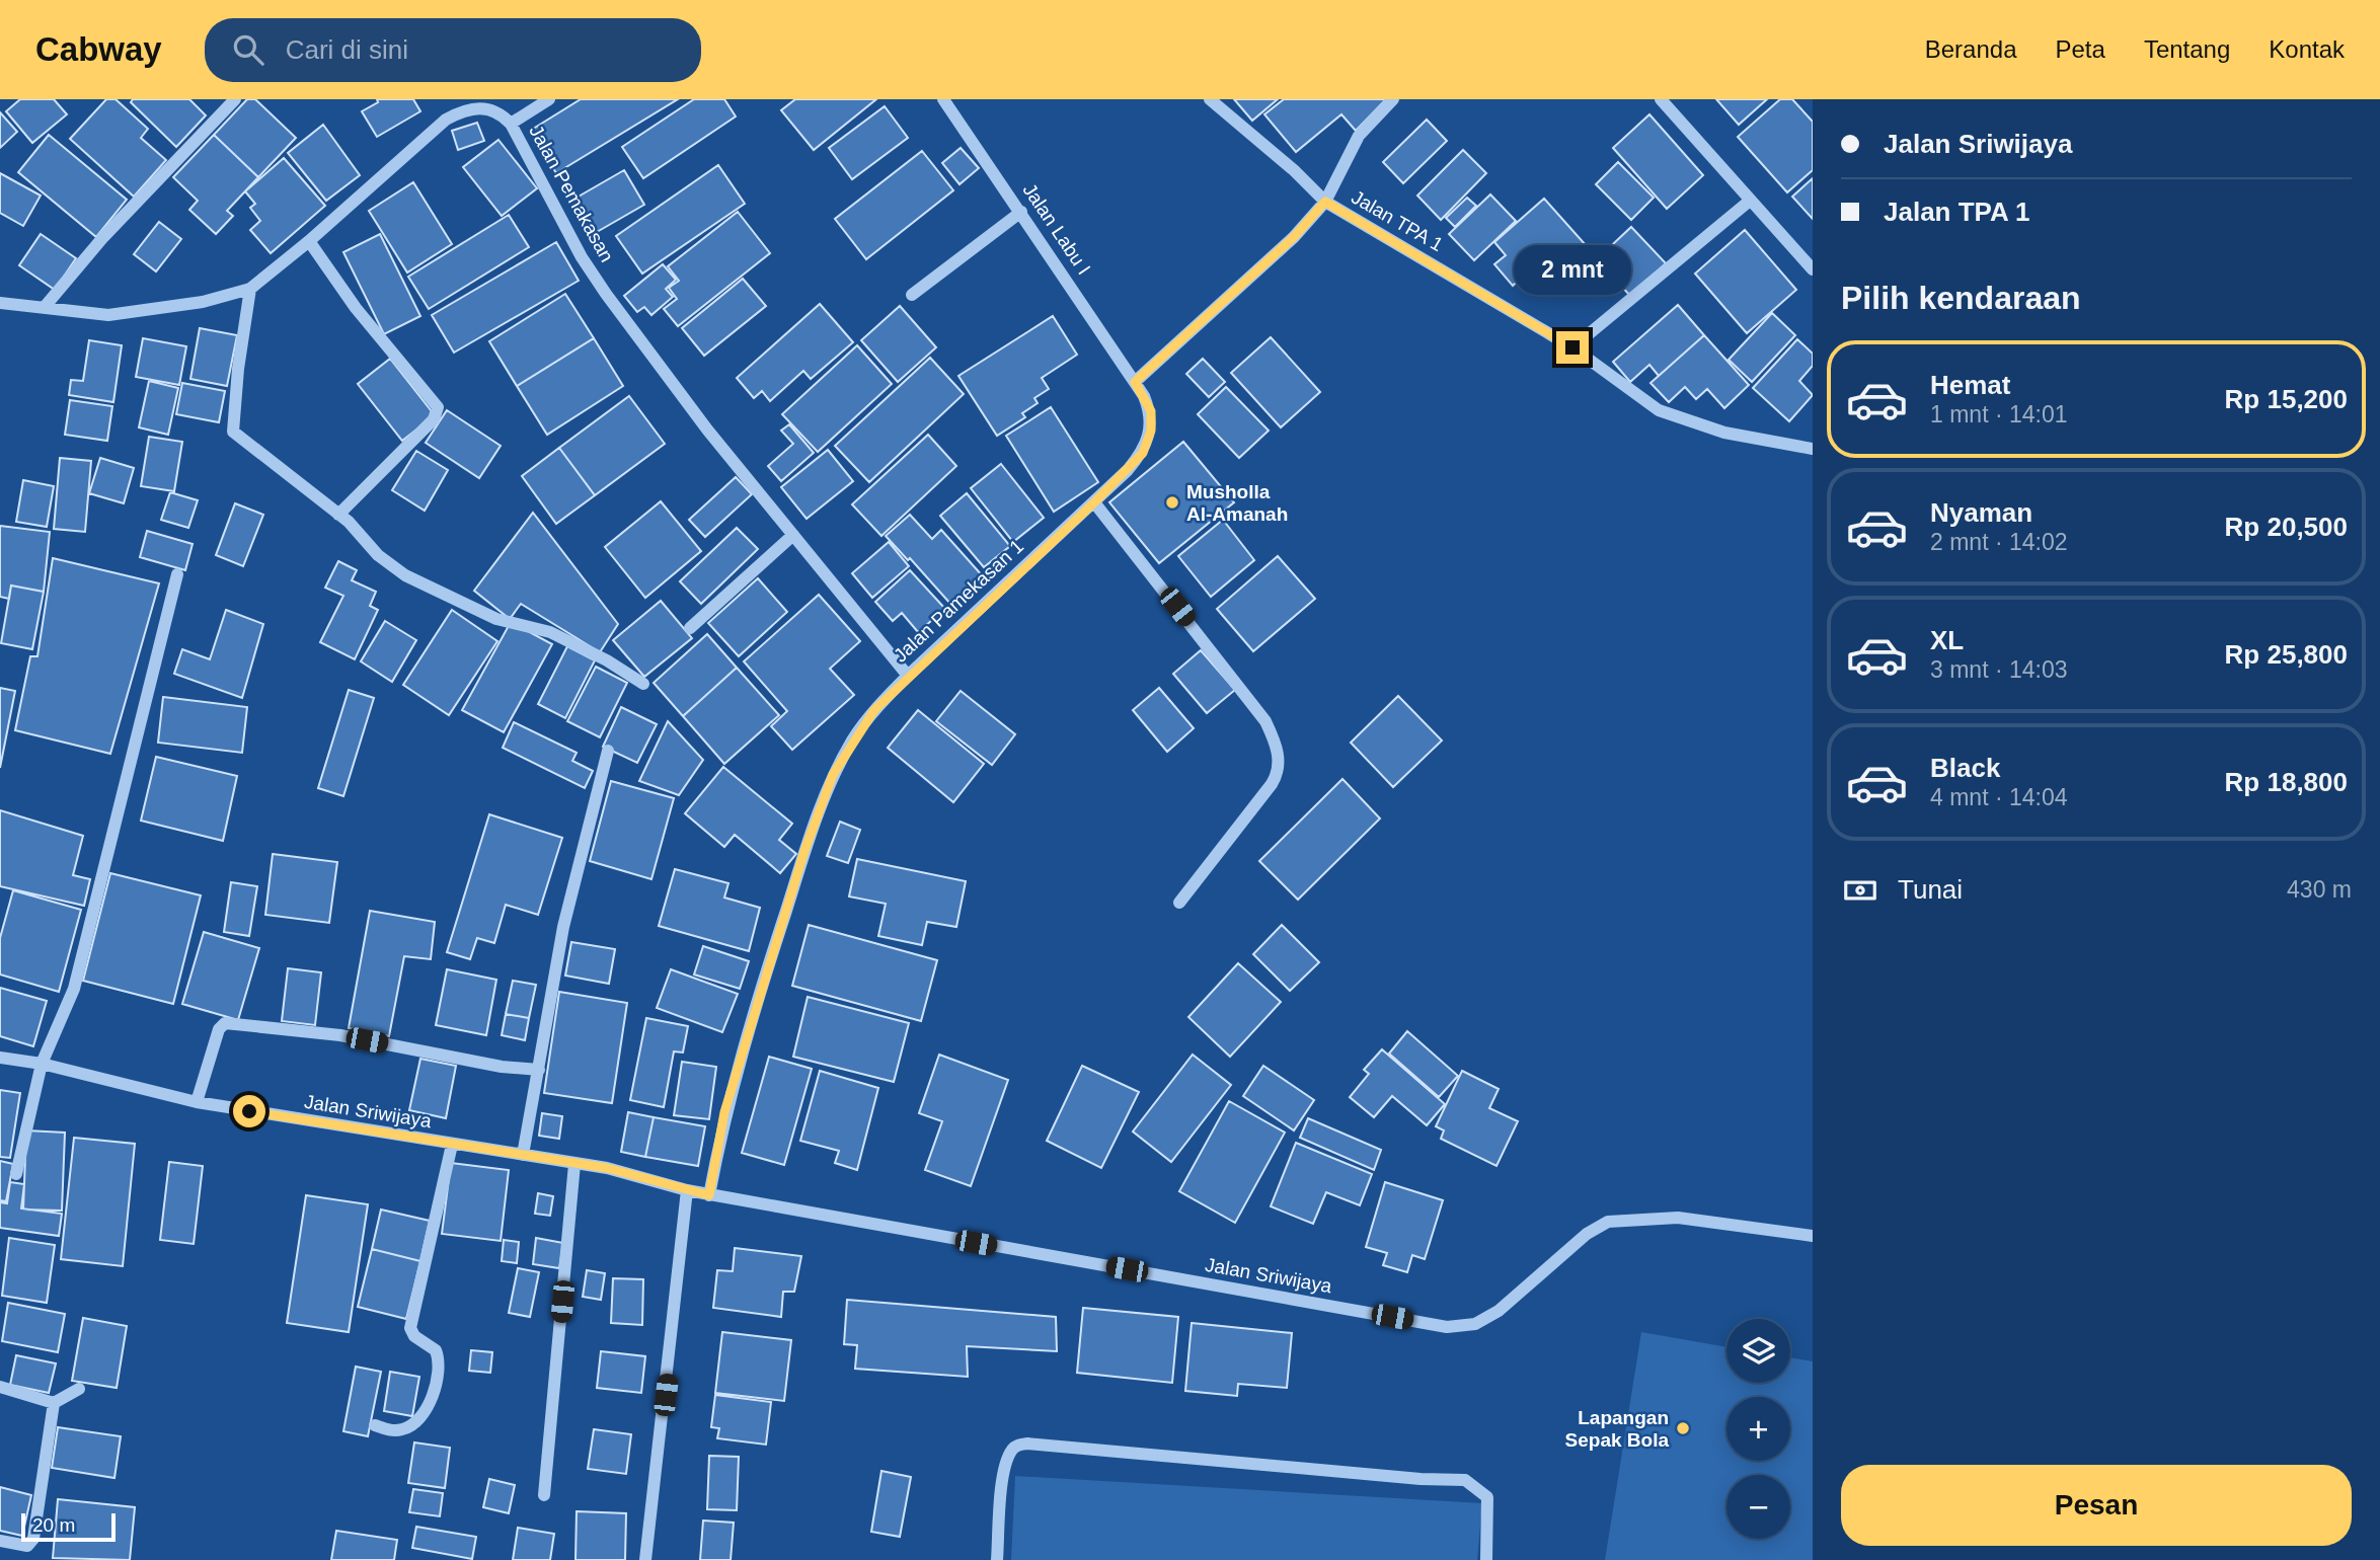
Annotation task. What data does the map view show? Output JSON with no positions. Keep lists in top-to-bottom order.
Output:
{
  "streets": {
    "street": [
      "Jalan Pemakasan",
      "Jalan TPA 1",
      "Jalan Labu I",
      "Jalan Pamekasan 1",
      "Jalan Sriwijaya"
    ]
  },
  "crossings": [
    ["Jalan Pemakasan", "Jalan Pamekasan 1"],
    ["Jalan Labu I", "Jalan Pamekasan 1"],
    ["Jalan Pamekasan 1", "Jalan Sriwijaya"]
  ],
  "places": ["Musholla Al-Amanah", "Lapangan Sepak Bola"],
  "scale_bar": "20 m",
  "page": {
    "header": "Cabway",
    "search": "Cari di sini",
    "nav": [
      "Beranda",
      "Peta",
      "Tentang",
      "Kontak"
    ],
    "banner": ["Jalan Sriwijaya", "Jalan TPA 1"],
    "bubble": "2 mnt",
    "heading": "Pilih kendaraan",
    "list": [
      {
        "name": "Hemat",
        "note": "1 mnt · 14:01",
        "value": "Rp 15,200"
      },
      {
        "name": "Nyaman",
        "note": "2 mnt · 14:02",
        "value": "Rp 20,500"
      },
      {
        "name": "XL",
        "note": "3 mnt · 14:03",
        "value": "Rp 25,800"
      },
      {
        "name": "Black",
        "note": "4 mnt · 14:04",
        "value": "Rp 18,800"
      }
    ],
    "pay": ["Tunai", "430 m"],
    "map_buttons": ["+", "−"],
    "buttons": "Pesan",
    "scale": "20 m"
  }
}
